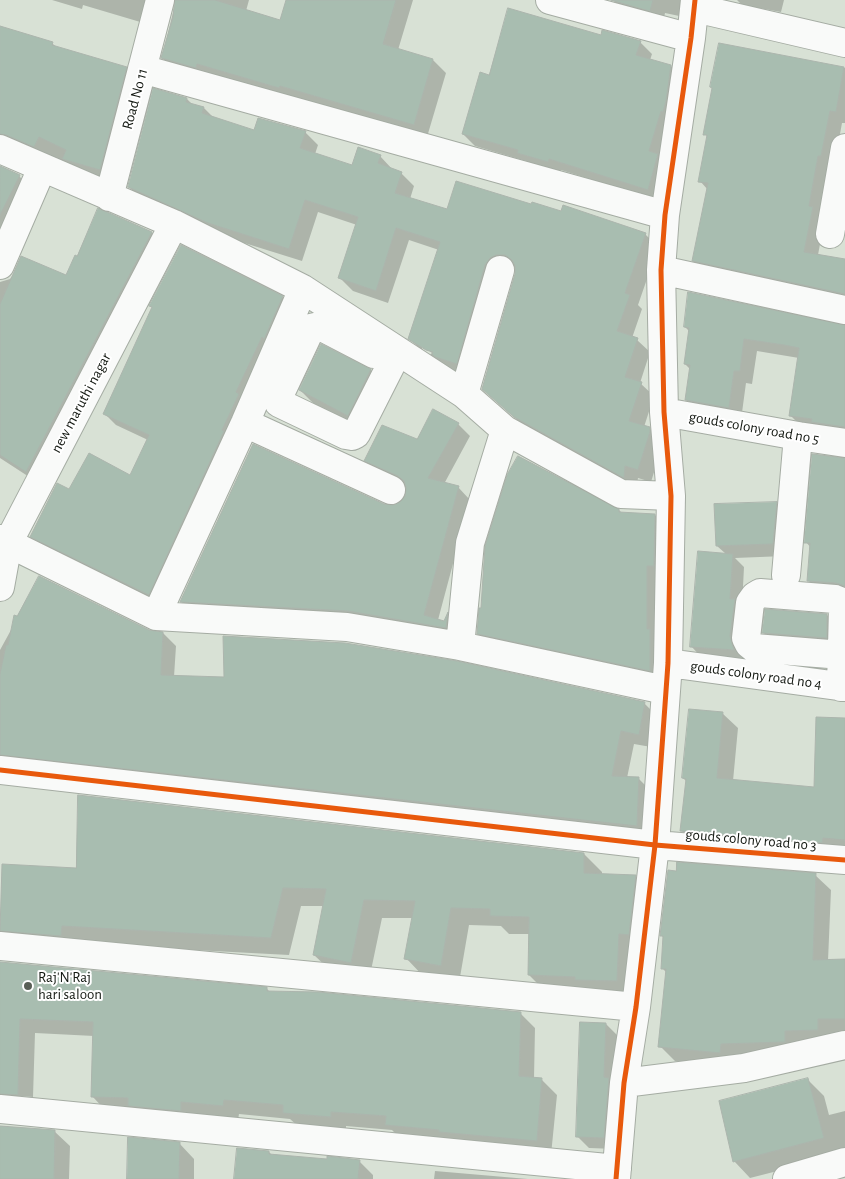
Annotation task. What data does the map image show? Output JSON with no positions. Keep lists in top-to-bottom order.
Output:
{
  "streets": {
    "street": [
      "Road No 11",
      "new maruthi nagar",
      "gouds colony road no 5",
      "gouds colony road no 4",
      "gouds colony road no 3"
    ]
  },
  "places": ["Raj'N'Raj hari saloon"]
}
